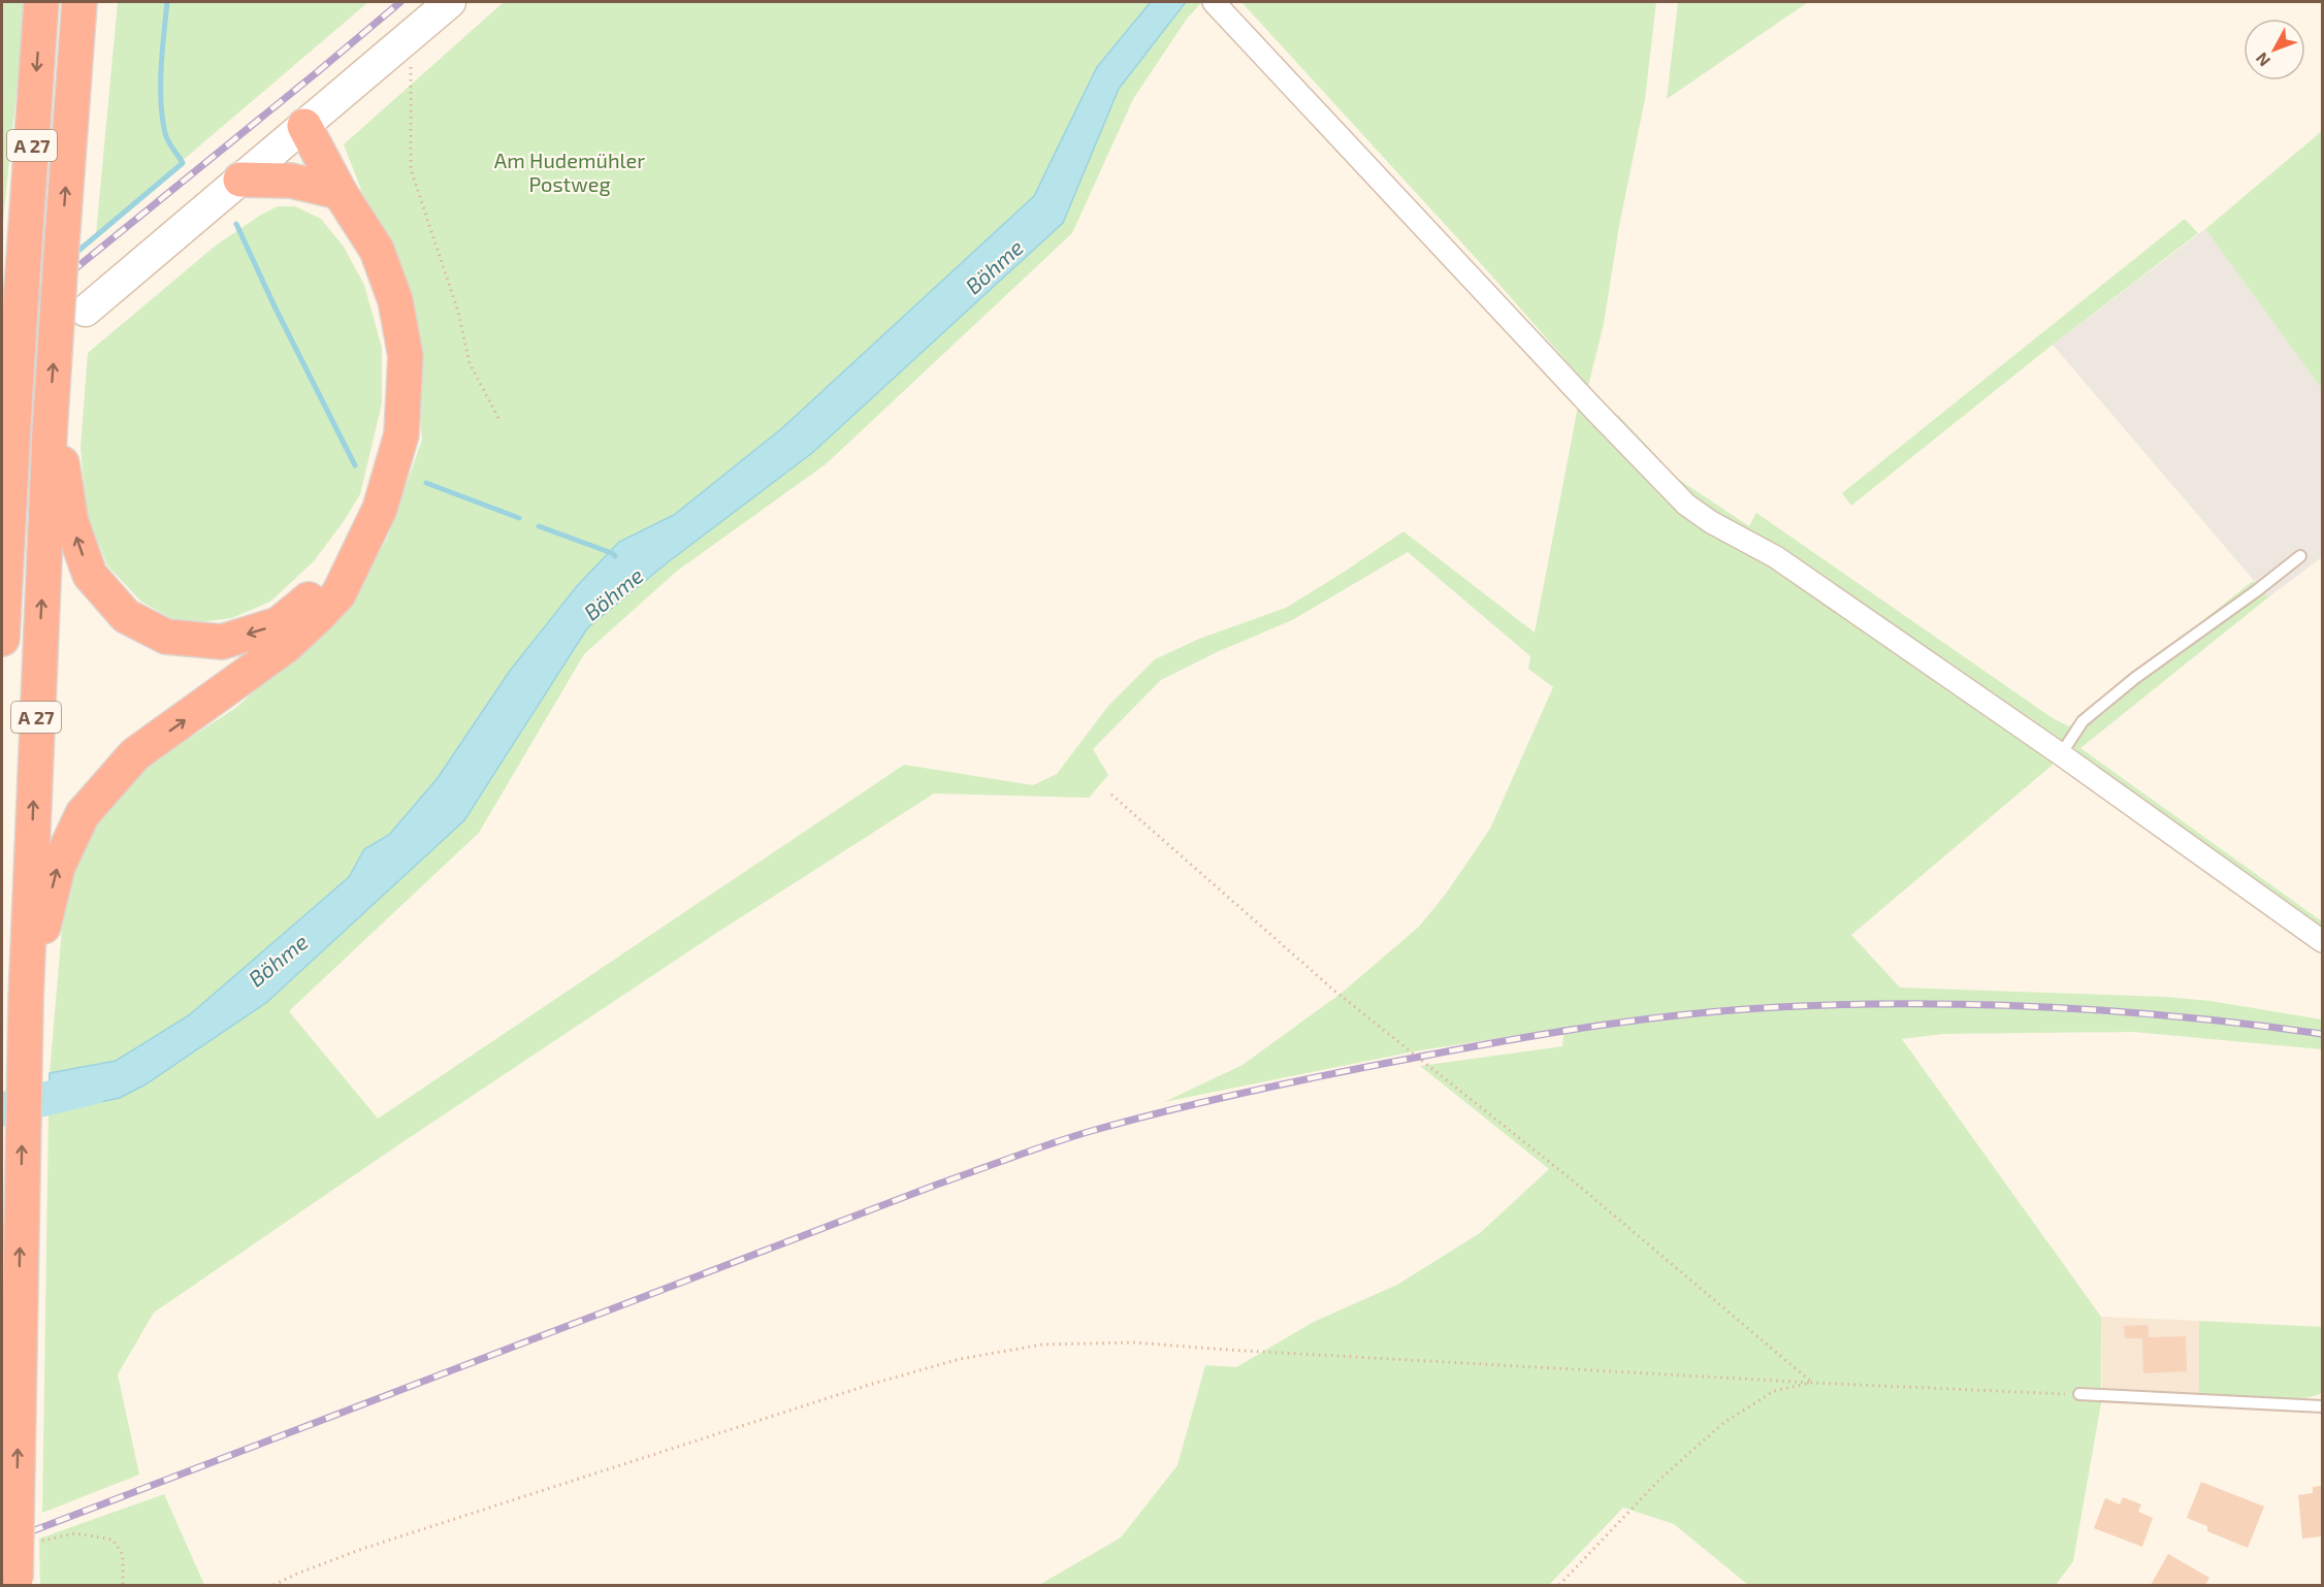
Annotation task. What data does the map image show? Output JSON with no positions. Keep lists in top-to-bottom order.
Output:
{
  "streets": {
    "highway": ["A 27"]
  },
  "water": ["Böhme"],
  "parks": ["Am Hudemühler Postweg"],
  "north": "bottom left"
}
